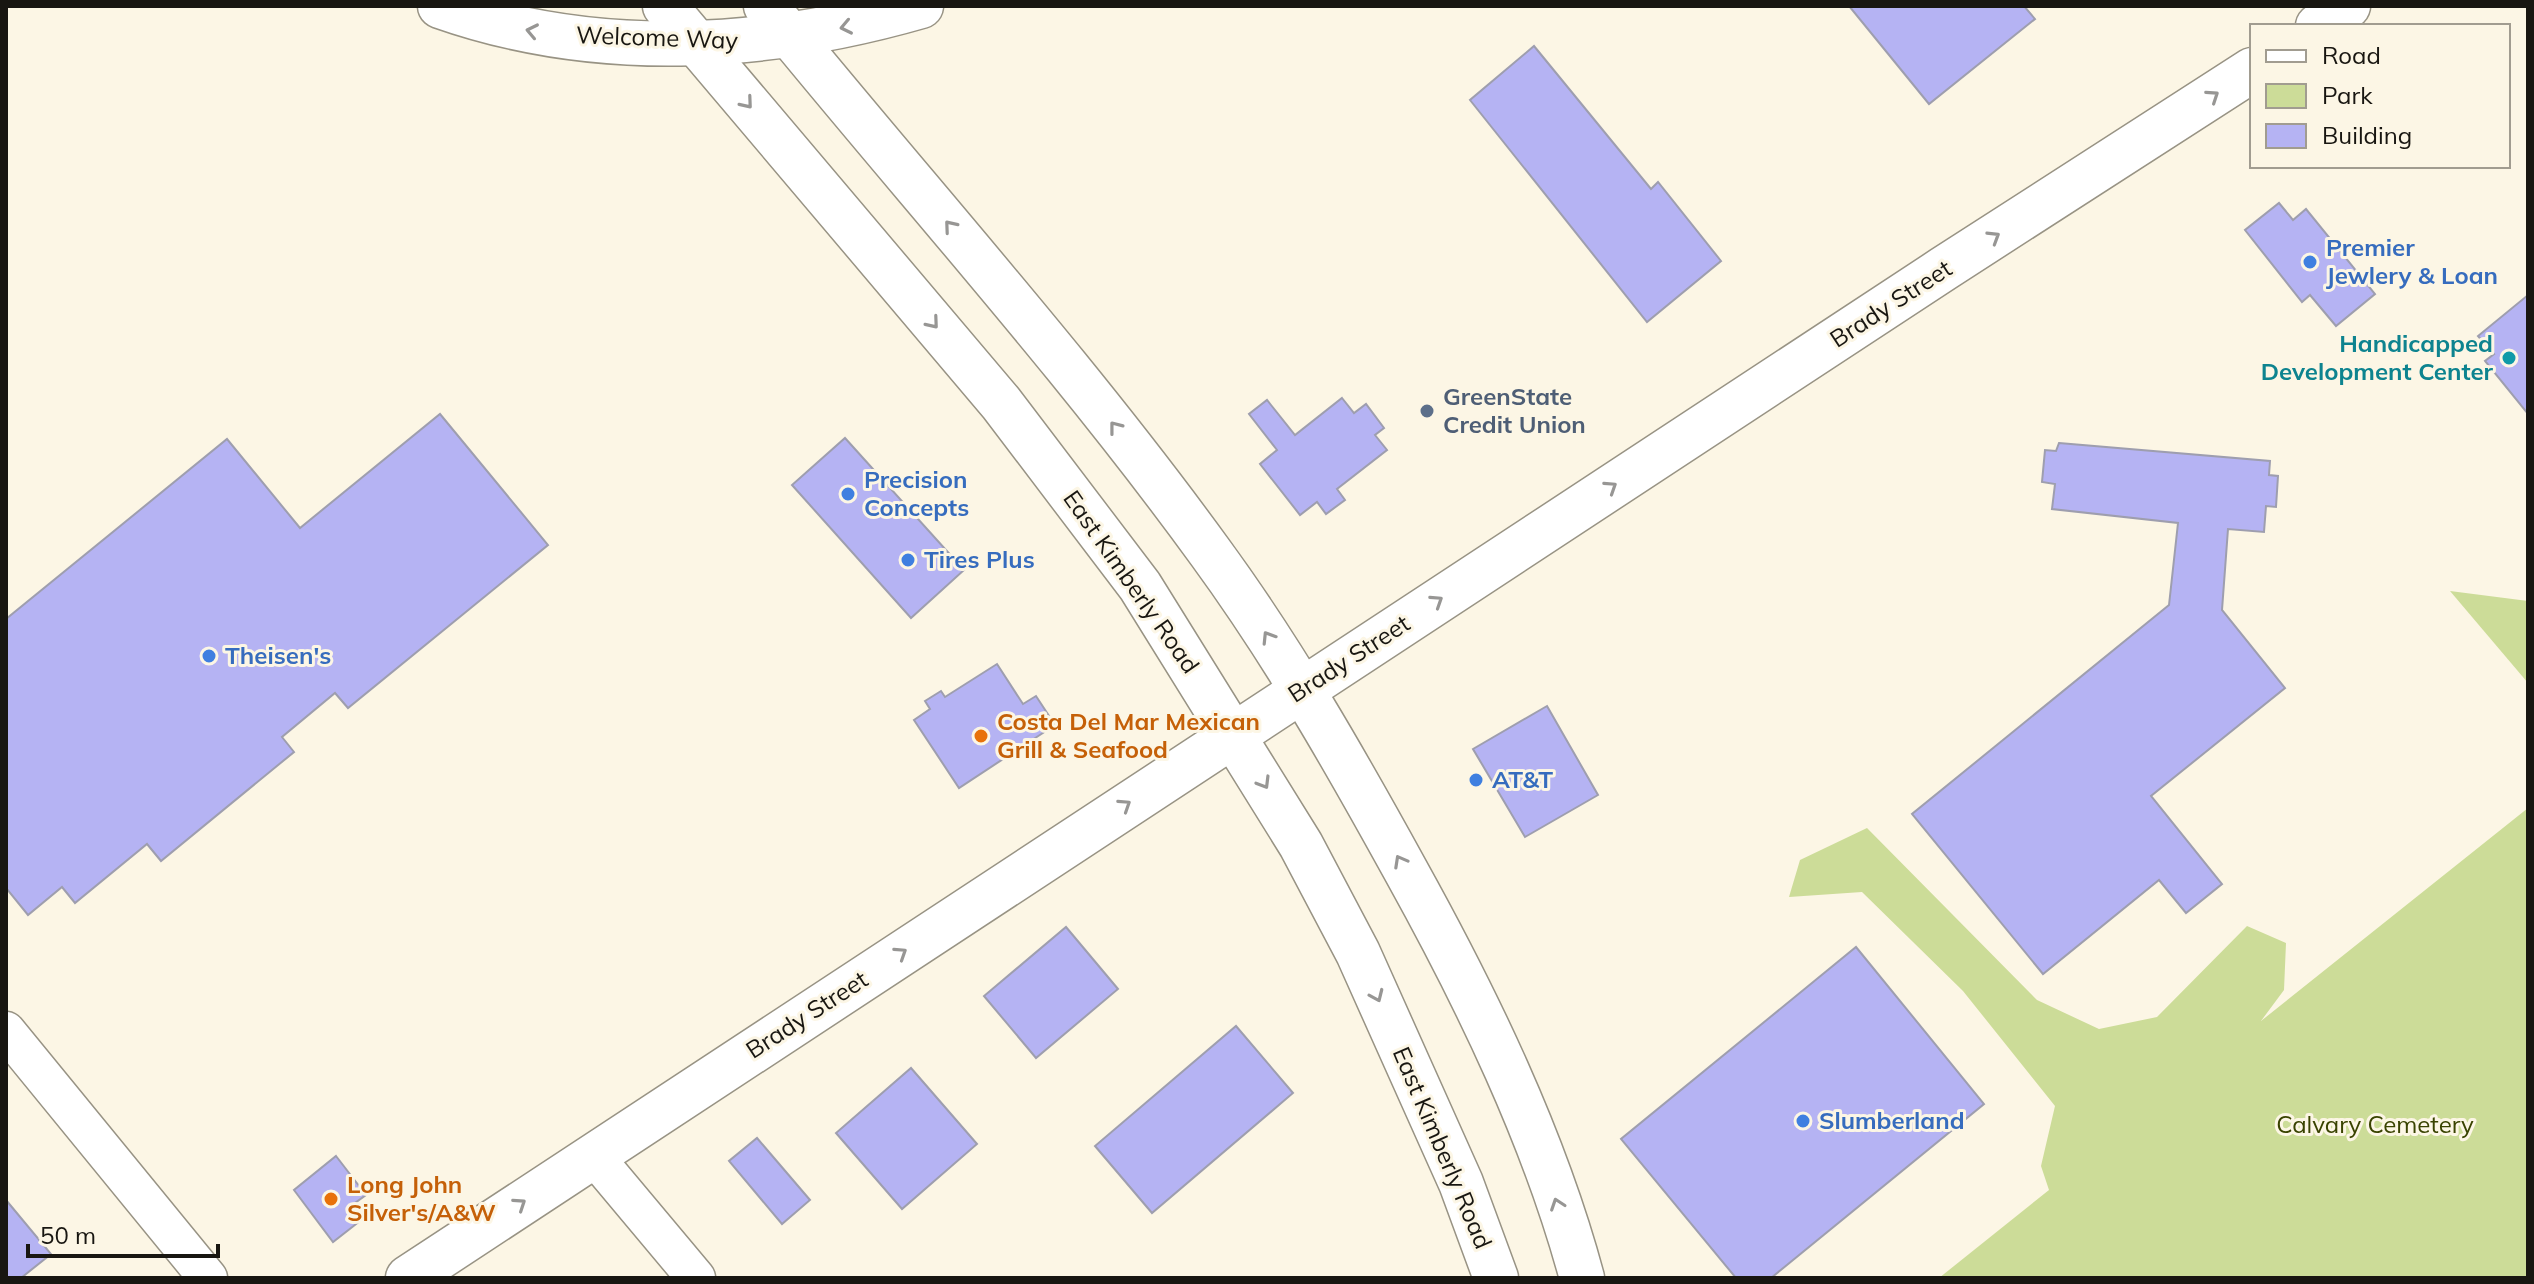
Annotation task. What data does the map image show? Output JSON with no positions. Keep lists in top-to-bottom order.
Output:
{
  "streets": {
    "main road": ["Welcome Way", "Brady Street", "East Kimberly Road"]
  },
  "crossings": [
    ["Welcome Way", "East Kimberly Road"],
    ["Brady Street", "East Kimberly Road"]
  ],
  "one_way": ["Welcome Way", "Brady Street"],
  "parks": ["Calvary Cemetery"],
  "places": [
    "Premier Jewlery & Loan",
    "Handicapped Development Center",
    "GreenState Credit Union",
    "Precision Concepts",
    "Tires Plus",
    "Theisen's",
    "Costa Del Mar Mexican Grill & Seafood",
    "AT&T",
    "Slumberland",
    "Long John Silver's/A&W"
  ],
  "legend": ["Road", "Park", "Building"],
  "scale_bar": "50 m"
}
